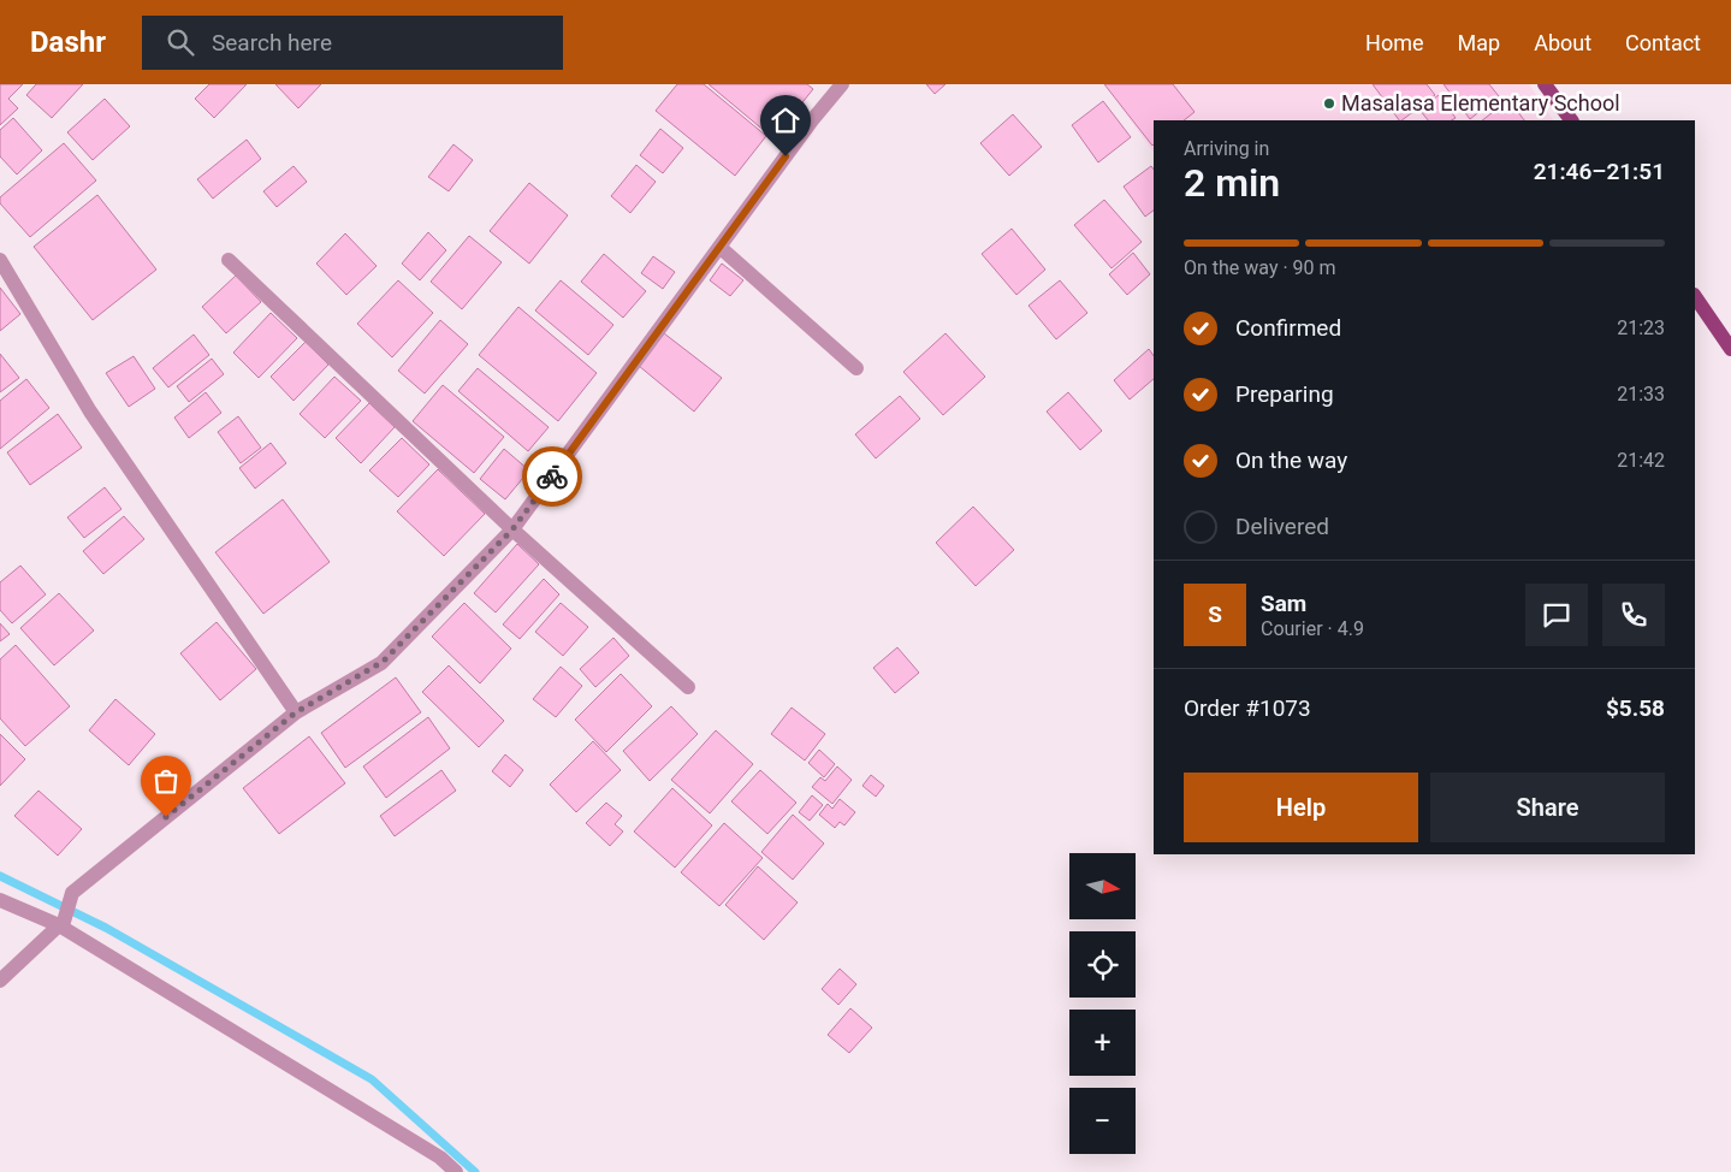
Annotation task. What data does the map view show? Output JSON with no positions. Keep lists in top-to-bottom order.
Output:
{
  "places": ["Masalasa Elementary School"],
  "north": "right",
  "page": {
    "header": "Dashr",
    "search": "Search here",
    "nav": [
      "Home",
      "Map",
      "About",
      "Contact"
    ],
    "heading": ["2 min", "Arriving in", "21:46–21:51"],
    "panel": [
      "Sam",
      "Courier · 4.9",
      "Order #1073",
      "$5.58"
    ],
    "bar": "On the way · 90 m",
    "list": [
      ["Confirmed", "21:23"],
      ["Preparing", "21:33"],
      ["On the way", "21:42"],
      "Delivered"
    ],
    "round": "S",
    "buttons": ["Help", "Share"],
    "map_buttons": ["+", "−"]
  }
}
